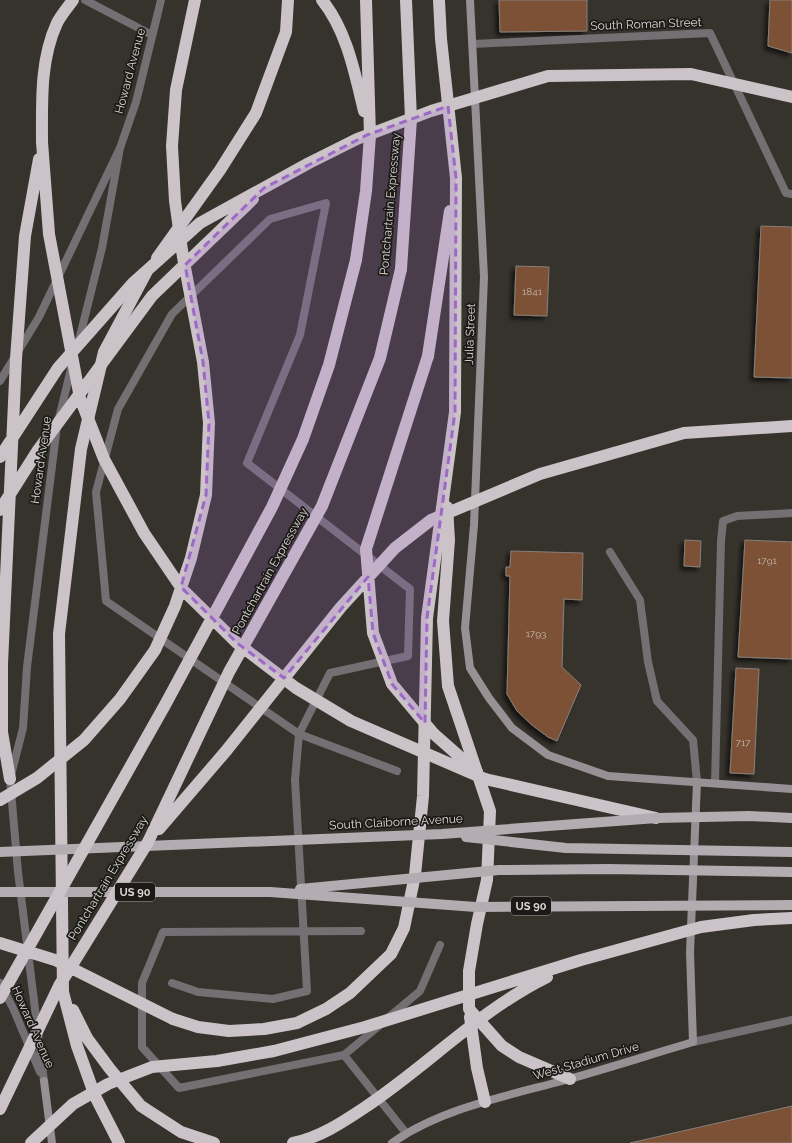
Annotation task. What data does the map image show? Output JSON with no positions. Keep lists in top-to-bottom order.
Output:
{
  "streets": {
    "highway": ["Pontchartrain Expressway"],
    "main road": ["South Claiborne Avenue", "US 90"],
    "street": [
      "South Roman Street",
      "Howard Avenue",
      "Julia Street",
      "West Stadium Drive"
    ]
  },
  "crossings": [
    ["South Roman Street", "Julia Street"]
  ],
  "house_numbers": [
    "1841",
    "1791",
    "1793",
    "717"
  ]
}
